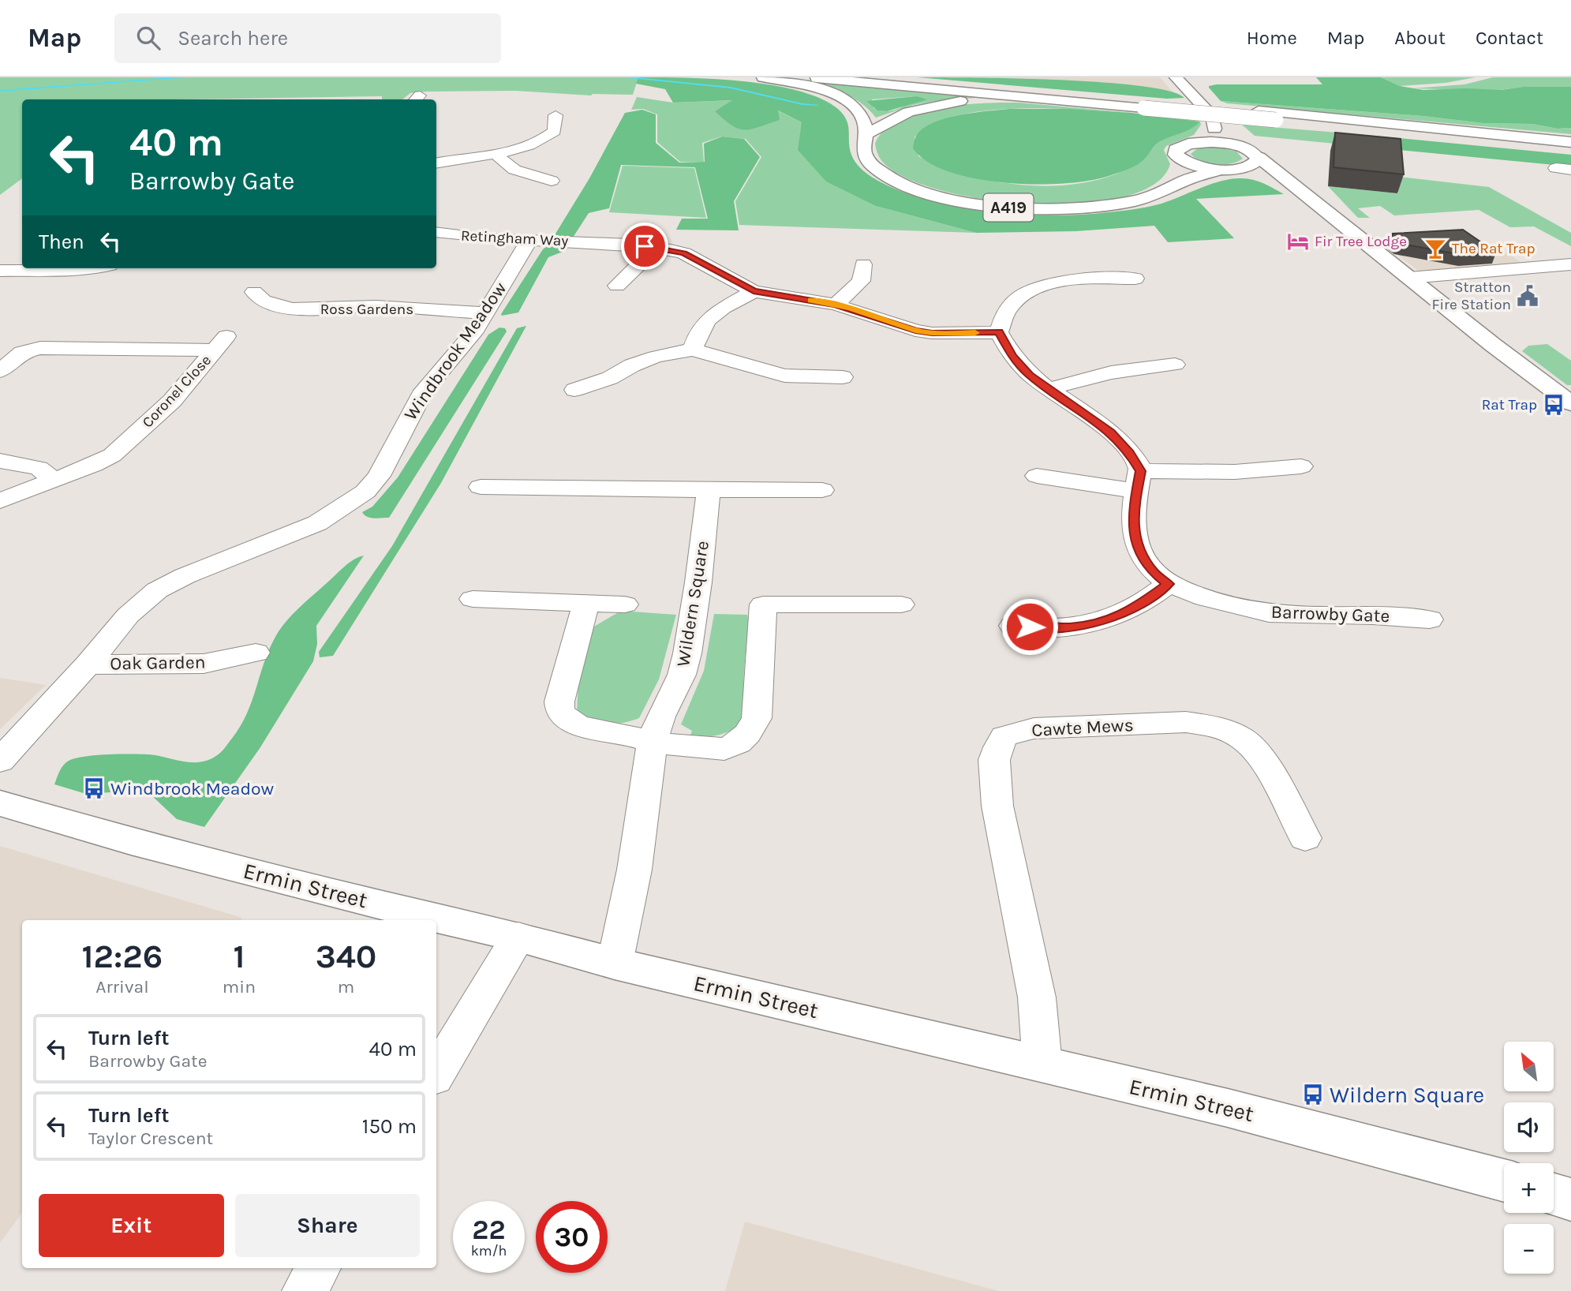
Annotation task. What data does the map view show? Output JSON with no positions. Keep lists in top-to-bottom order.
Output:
{
  "streets": {
    "main road": ["A419", "Ermin Street"],
    "street": [
      "Retingham Way",
      "Ross Gardens",
      "Windbrook Meadow",
      "Coronel Close",
      "Wildern Square",
      "Barrowby Gate",
      "Oak Garden",
      "Cawte Mews"
    ]
  },
  "crossings": [
    ["Retingham Way", "Windbrook Meadow"],
    ["Ross Gardens", "Windbrook Meadow"],
    ["Windbrook Meadow", "Oak Garden"],
    ["Wildern Square", "Ermin Street"],
    ["Cawte Mews", "Ermin Street"]
  ],
  "places": {
    "hotel": ["Fir Tree Lodge"],
    "bar": ["The Rat Trap"],
    "public building": ["Stratton Fire Station"],
    "bus stop": ["Rat Trap", "Windbrook Meadow", "Wildern Square"]
  },
  "north": "top left",
  "page": {
    "header": "Map",
    "search": "Search here",
    "nav": [
      "Home",
      "Map",
      "About",
      "Contact"
    ],
    "turn": ["40 m", "Barrowby Gate"],
    "then": "Then",
    "eta": [
      "12:26",
      "Arrival",
      "1",
      "min",
      "340",
      "m"
    ],
    "list": [
      {
        "name": "Turn left",
        "note": "Barrowby Gate",
        "value": "40 m"
      },
      {
        "name": "Turn left",
        "note": "Taylor Crescent",
        "value": "150 m"
      }
    ],
    "map_buttons": ["+", "−"],
    "buttons": ["Exit", "Share"],
    "speed": "22 km/h",
    "limit": "30"
  }
}
